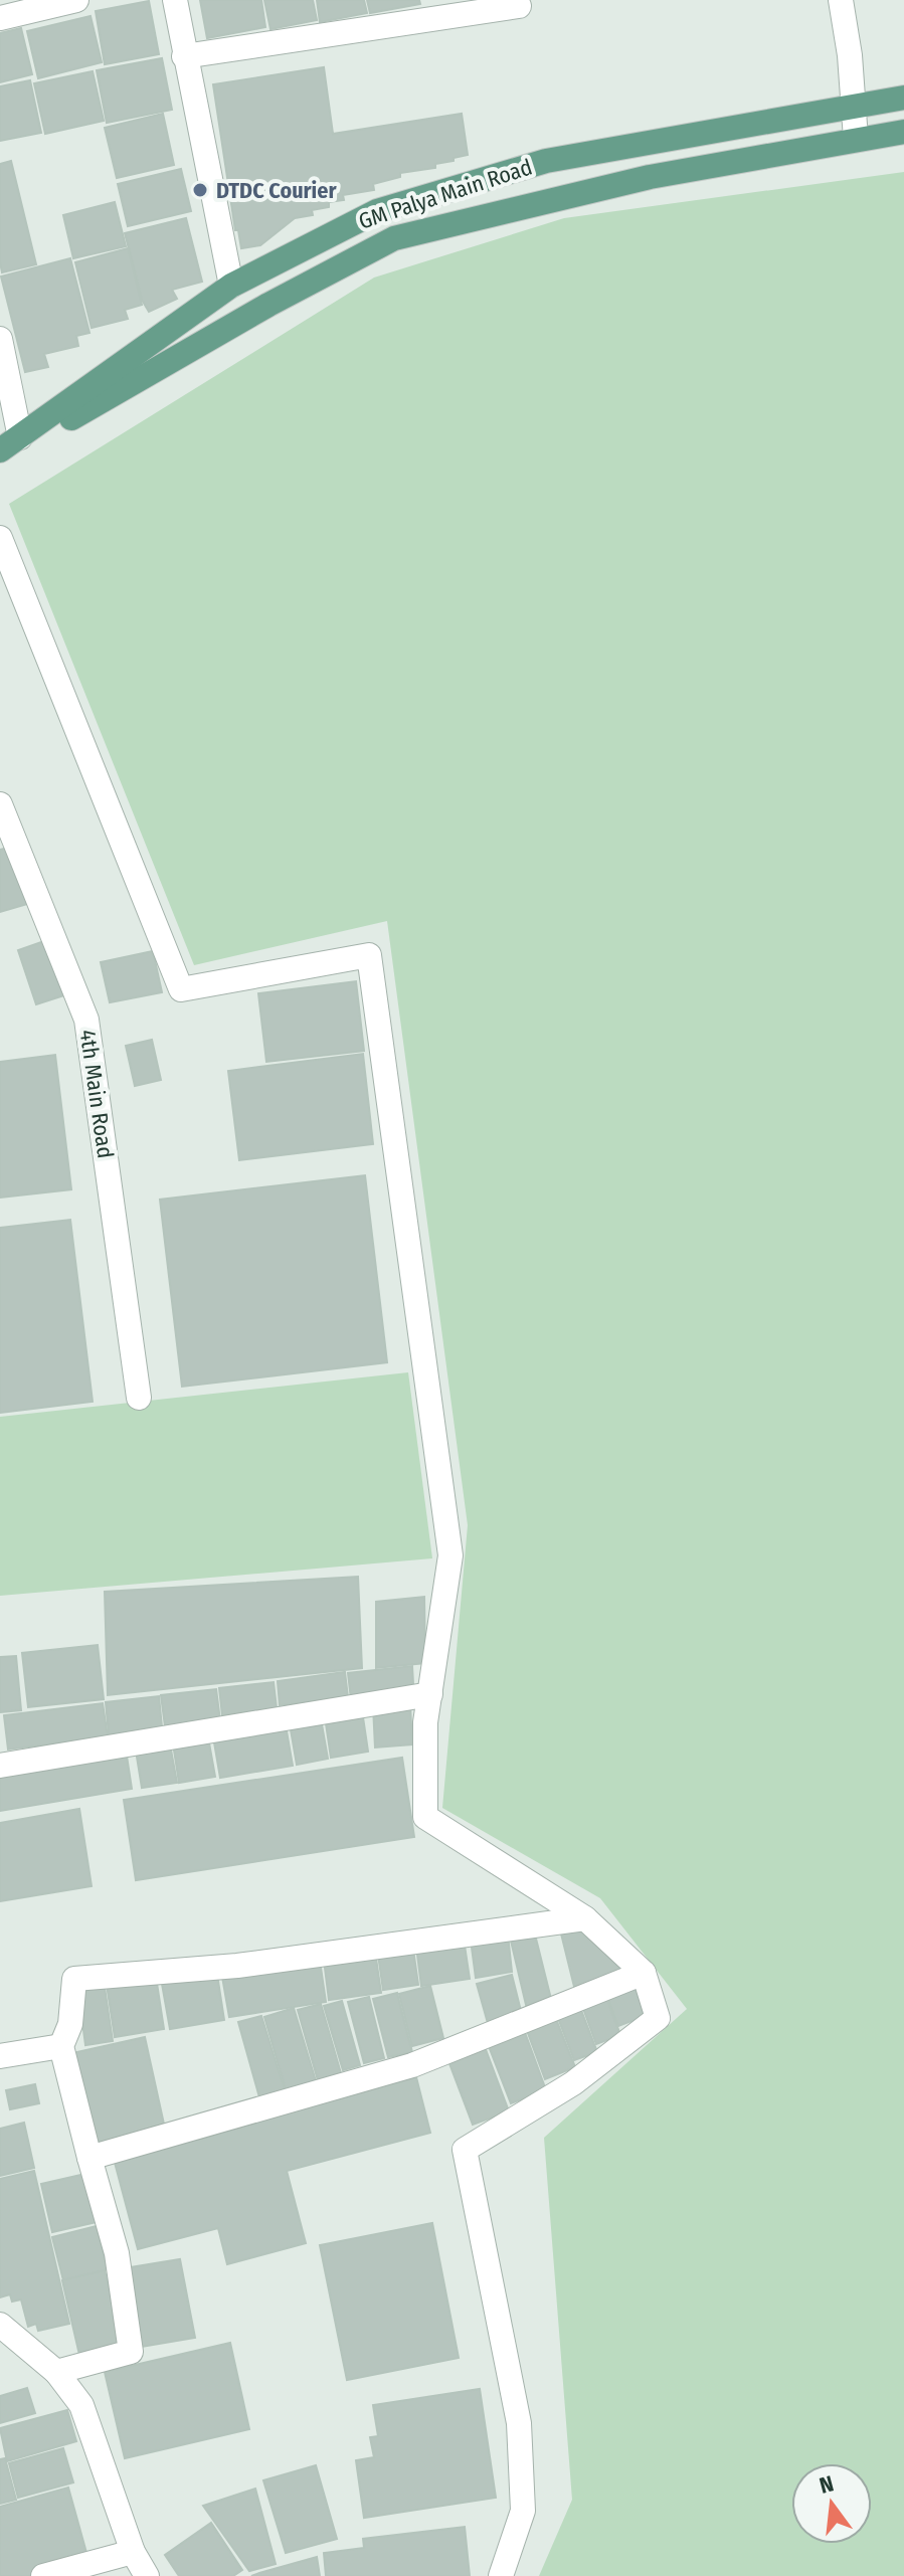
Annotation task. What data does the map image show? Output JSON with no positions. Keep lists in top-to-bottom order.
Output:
{
  "streets": {
    "main road": ["GM Palya Main Road"],
    "street": ["4th Main Road"]
  },
  "places": ["DTDC Courier"],
  "north": "top"
}
